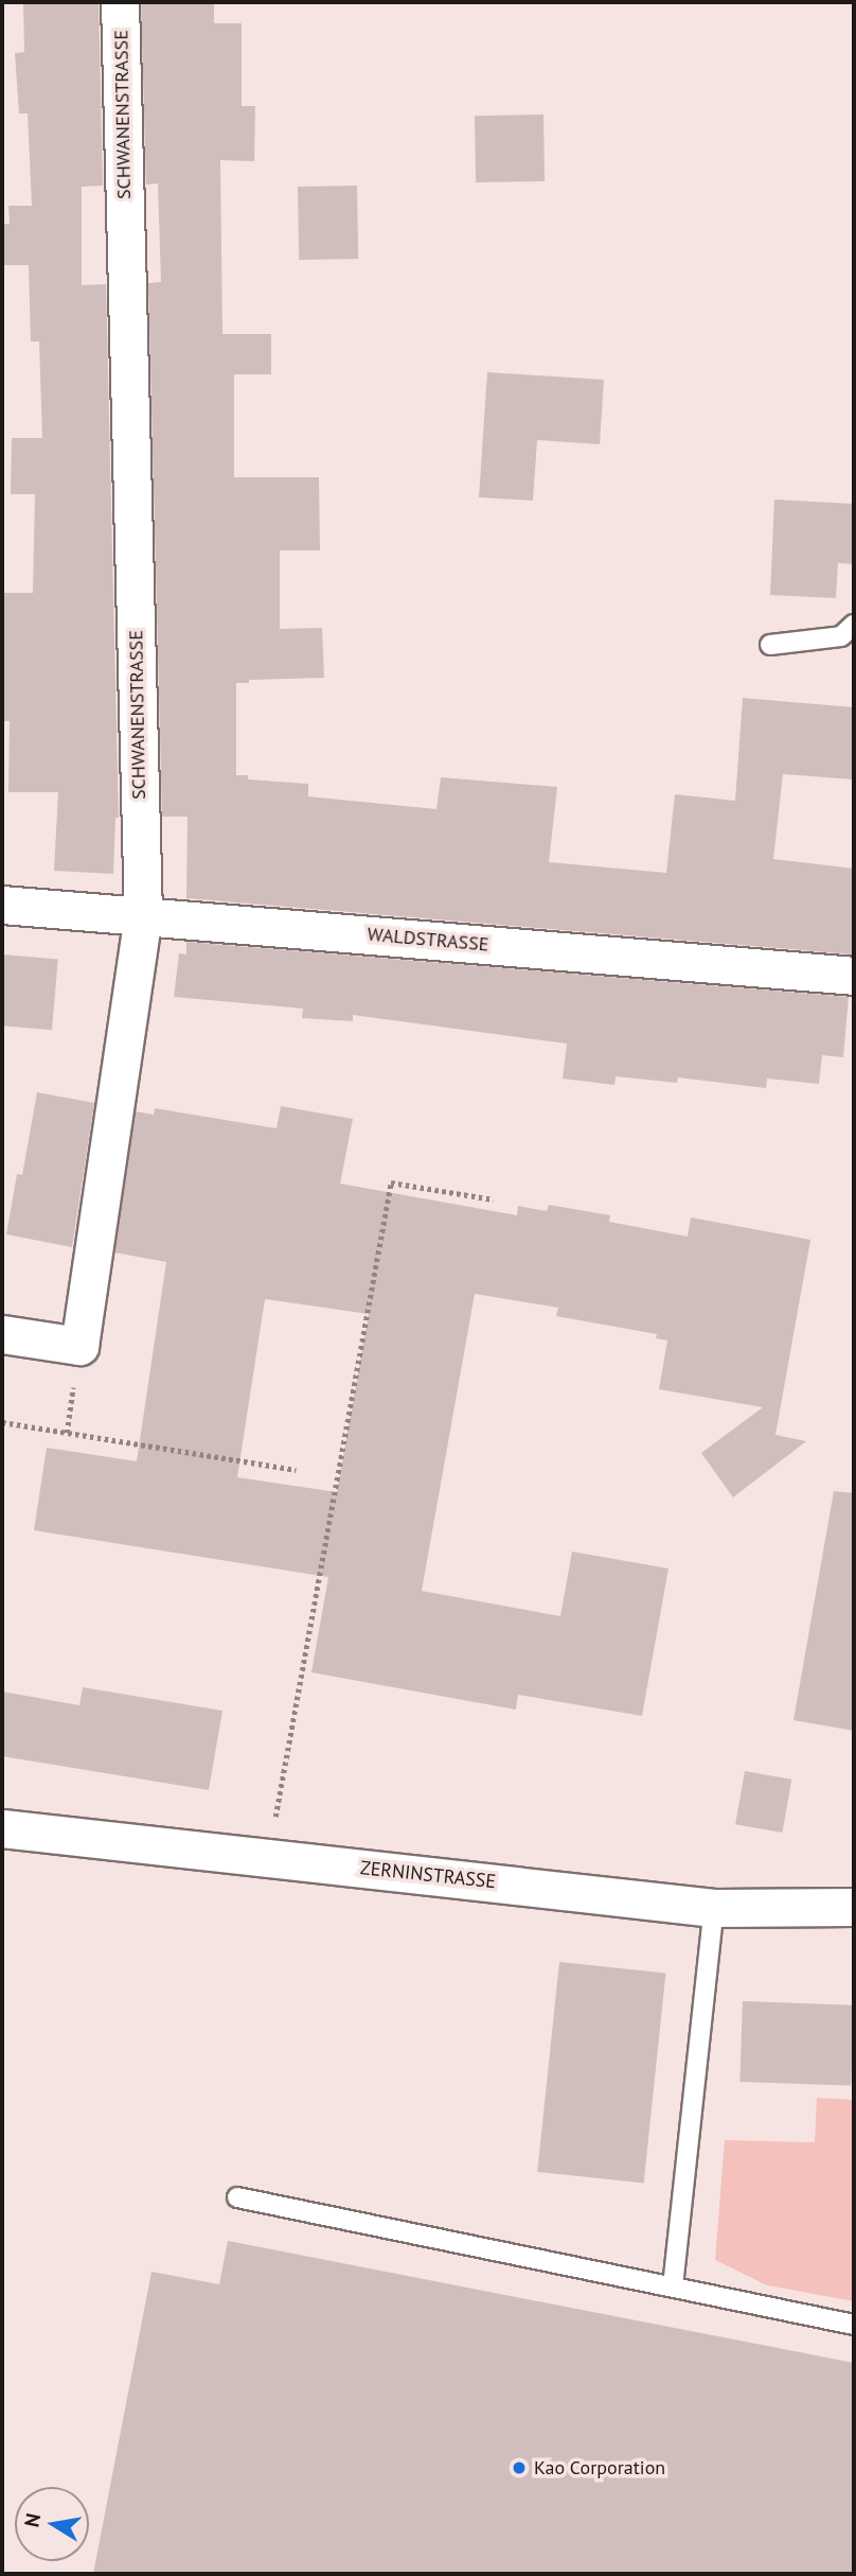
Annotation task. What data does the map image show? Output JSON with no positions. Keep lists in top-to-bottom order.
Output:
{
  "streets": {
    "street": ["SCHWANENSTRASSE", "WALDSTRASSE", "ZERNINSTRASSE"]
  },
  "crossings": [
    ["SCHWANENSTRASSE", "WALDSTRASSE"]
  ],
  "places": ["Kao Corporation"],
  "north": "left"
}
